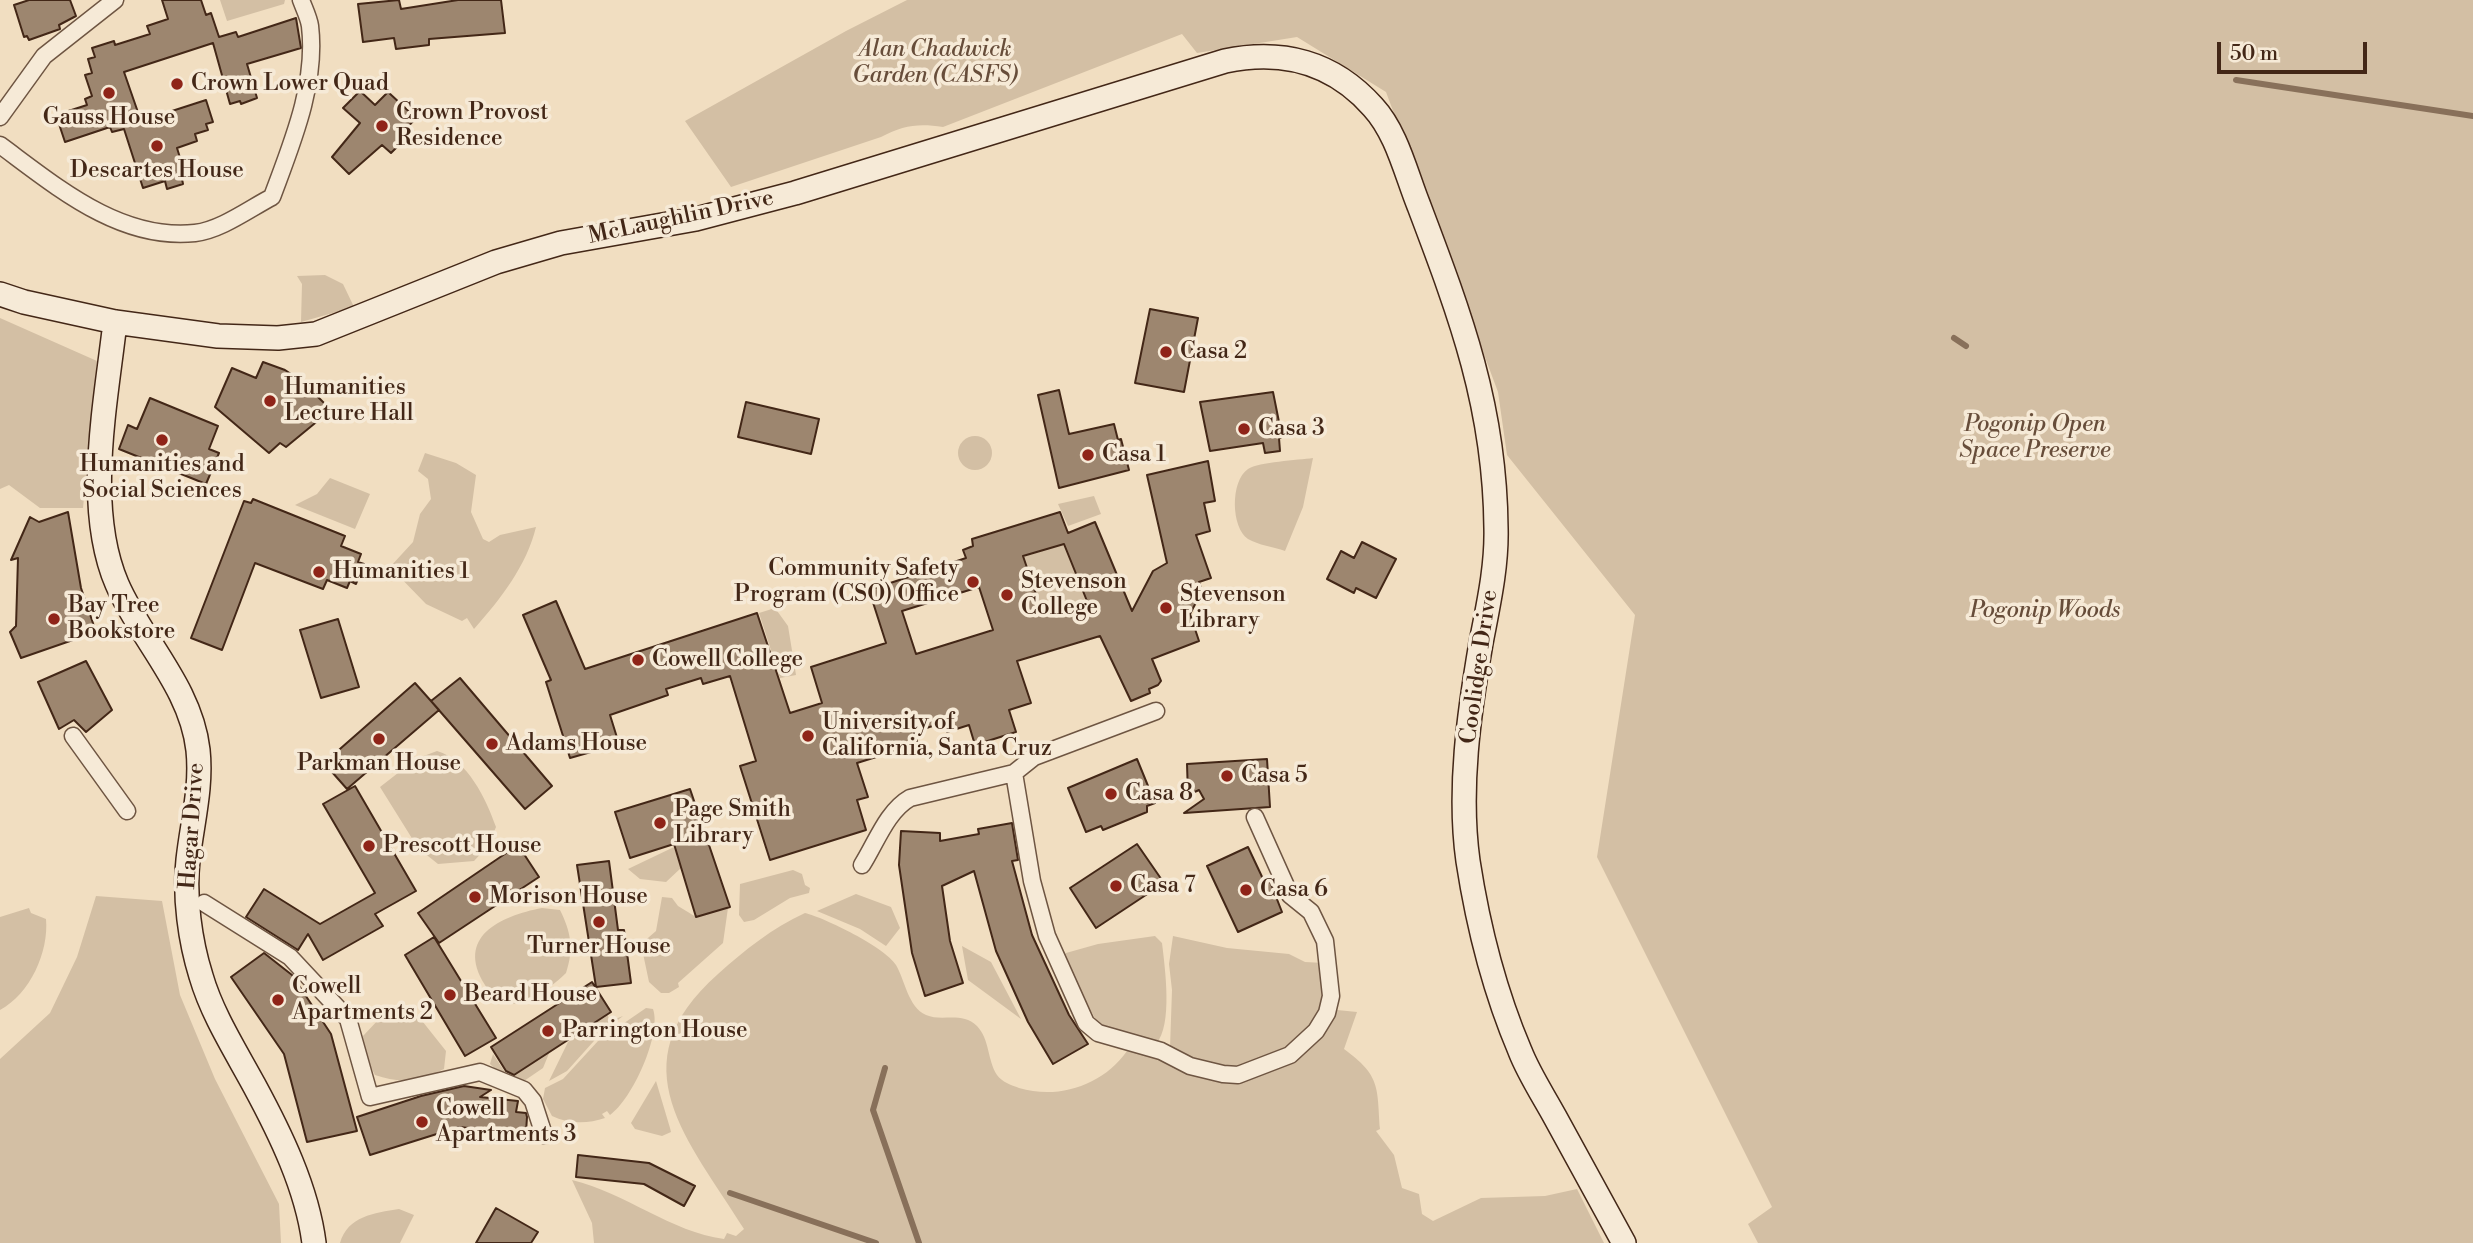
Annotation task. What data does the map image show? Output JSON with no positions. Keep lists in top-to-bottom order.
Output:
{
  "streets": {
    "street": ["McLaughlin Drive", "Coolidge Drive", "Hagar Drive"]
  },
  "crossings": [
    ["McLaughlin Drive", "Coolidge Drive"],
    ["McLaughlin Drive", "Hagar Drive"]
  ],
  "parks": ["Alan Chadwick Garden (CASFS)", "Pogonip Open Space Preserve", "Pogonip Woods"],
  "places": [
    "Crown Lower Quad",
    "Gauss House",
    "Crown Provost Residence",
    "Descartes House",
    "Casa 2",
    "Humanities Lecture Hall",
    "Casa 3",
    "Humanities and Social Sciences",
    "Casa 1",
    "Humanities 1",
    "Community Safety Program (CSO) Office",
    "Stevenson College",
    "Stevenson Library",
    "Bay Tree Bookstore",
    "Cowell College",
    "University of California, Santa Cruz",
    "Parkman House",
    "Adams House",
    "Casa 5",
    "Casa 8",
    "Page Smith Library",
    "Prescott House",
    "Casa 7",
    "Casa 6",
    "Morison House",
    "Turner House",
    "Beard House",
    "Cowell Apartments 2",
    "Parrington House",
    "Cowell Apartments 3"
  ],
  "scale_bar": "50 m"
}
